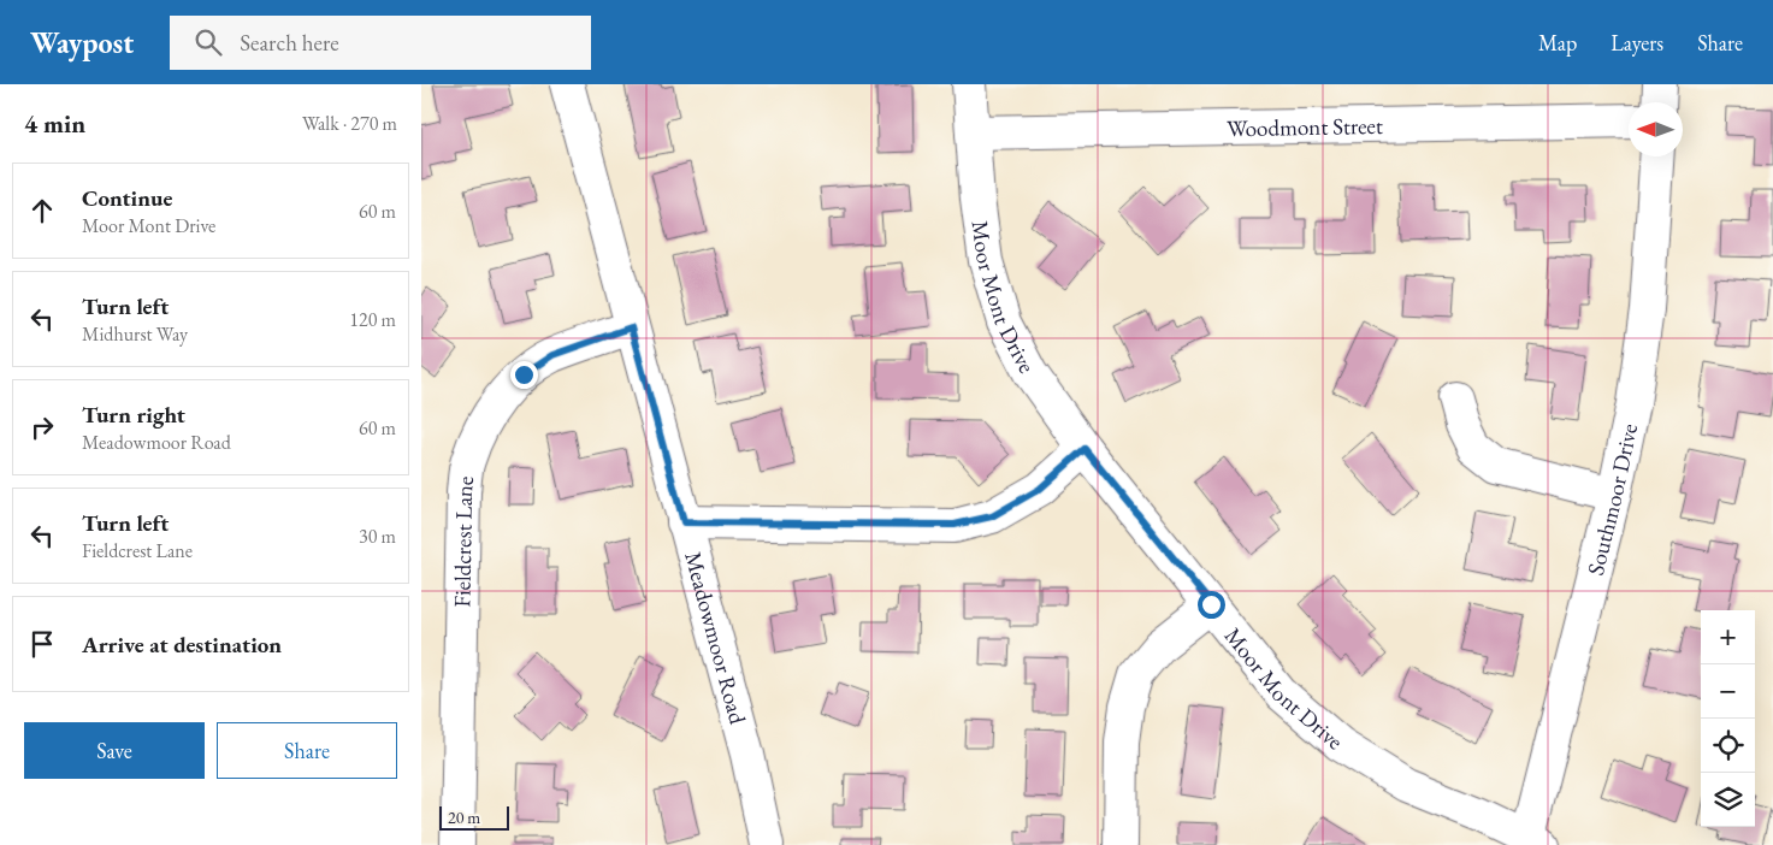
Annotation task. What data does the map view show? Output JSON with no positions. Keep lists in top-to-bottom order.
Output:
{
  "streets": {
    "street": [
      "Woodmont Street",
      "Moor Mont Drive",
      "Southmoor Drive",
      "Fieldcrest Lane",
      "Meadowmoor Road"
    ]
  },
  "crossings": [
    ["Woodmont Street", "Moor Mont Drive"],
    ["Moor Mont Drive", "Southmoor Drive"],
    ["Fieldcrest Lane", "Meadowmoor Road"]
  ],
  "scale_bar": "20 m",
  "north": "left",
  "page": {
    "header": "Waypost",
    "search": "Search here",
    "nav": ["Map", "Layers", "Share"],
    "heading": ["4 min", "Walk · 270 m"],
    "list": [
      ["Continue", "Moor Mont Drive", "60 m"],
      ["Turn left", "Midhurst Way", "120 m"],
      ["Turn right", "Meadowmoor Road", "60 m"],
      ["Turn left", "Fieldcrest Lane", "30 m"],
      "Arrive at destination"
    ],
    "map_buttons": ["+", "−"],
    "buttons": ["Save", "Share"],
    "scale": "20 m"
  }
}
